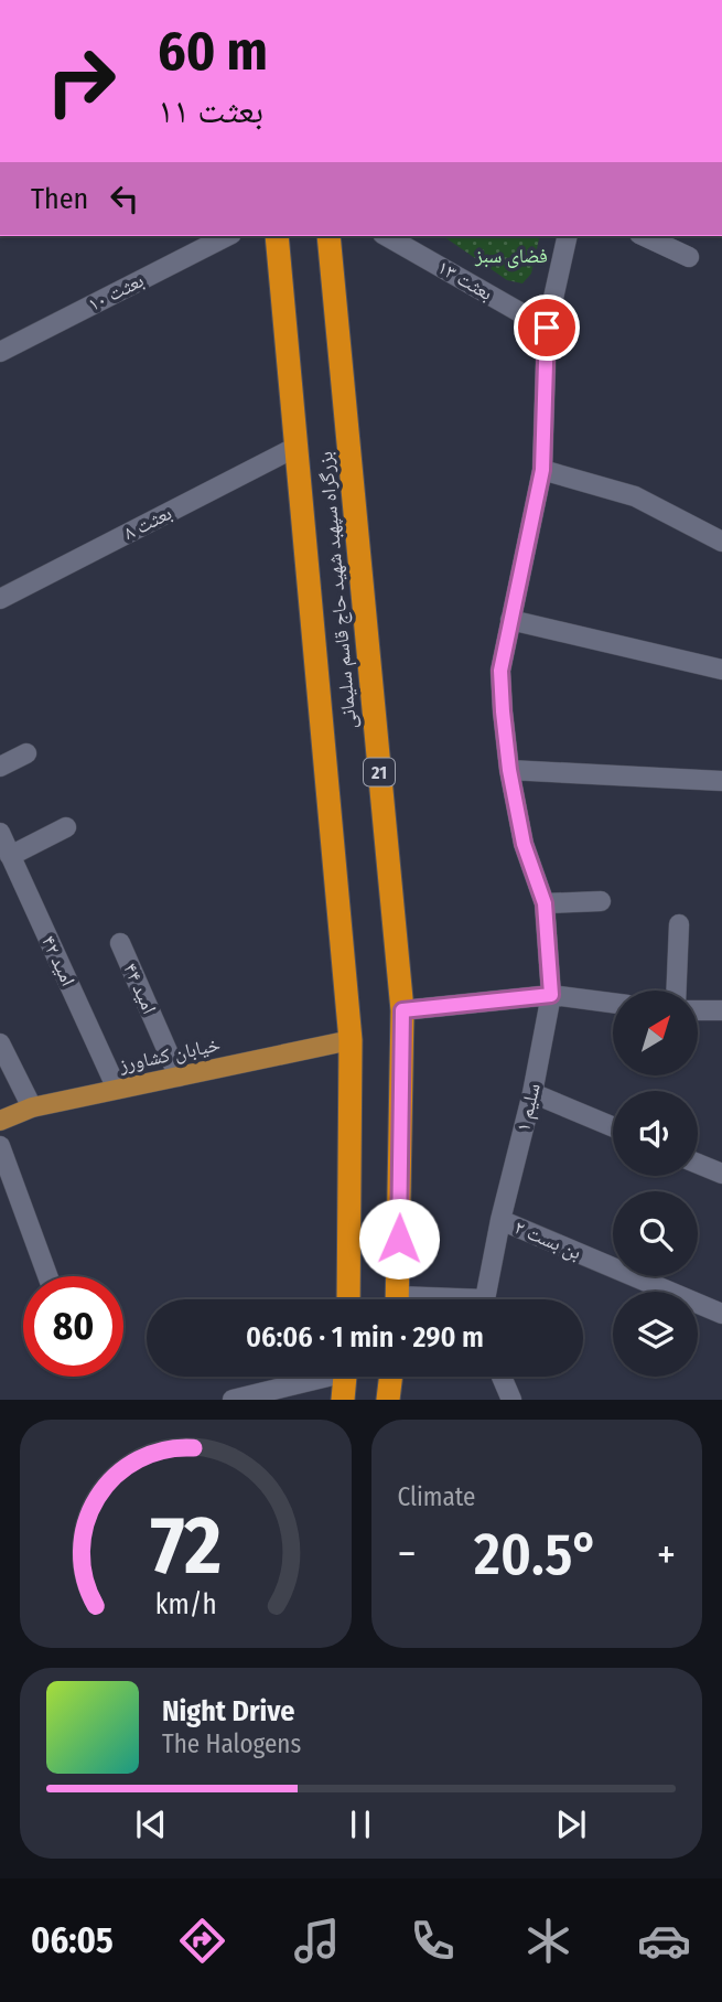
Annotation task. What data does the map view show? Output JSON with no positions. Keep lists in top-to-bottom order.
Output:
{
  "streets": {
    "highway": ["بزرگراه سپهبد شهید حاج قاسم سلیمانی", "21"],
    "main road": ["خیابان کشاورز"],
    "street": [
      "بعثت ۱۳",
      "بعثت ۱۰",
      "بعثت ۸",
      "امید ۴۲",
      "امید ۴۴",
      "سلیم ۱",
      "بن بست ۲"
    ]
  },
  "crossings": [
    ["بعثت ۱۳", "سلیم ۱"],
    ["بعثت ۸", "بزرگراه سپهبد شهید حاج قاسم سلیمانی"],
    ["بزرگراه سپهبد شهید حاج قاسم سلیمانی", "خیابان کشاورز"],
    ["امید ۴۲", "خیابان کشاورز"],
    ["امید ۴۴", "خیابان کشاورز"],
    ["سلیم ۱", "بن بست ۲"]
  ],
  "parks": ["فضای سبز"],
  "north": "top right",
  "page": {
    "turn": ["60 m", "بعثت ۱۱"],
    "then": "Then",
    "limit": "80",
    "trip": "06:06 · 1 min · 290 m",
    "tile": "Climate",
    "heat": ["−", "20.5°", "+"],
    "song": ["Night Drive", "The Halogens"],
    "tabs": "06:05",
    "gauge": ["72", "km/h"]
  }
}
